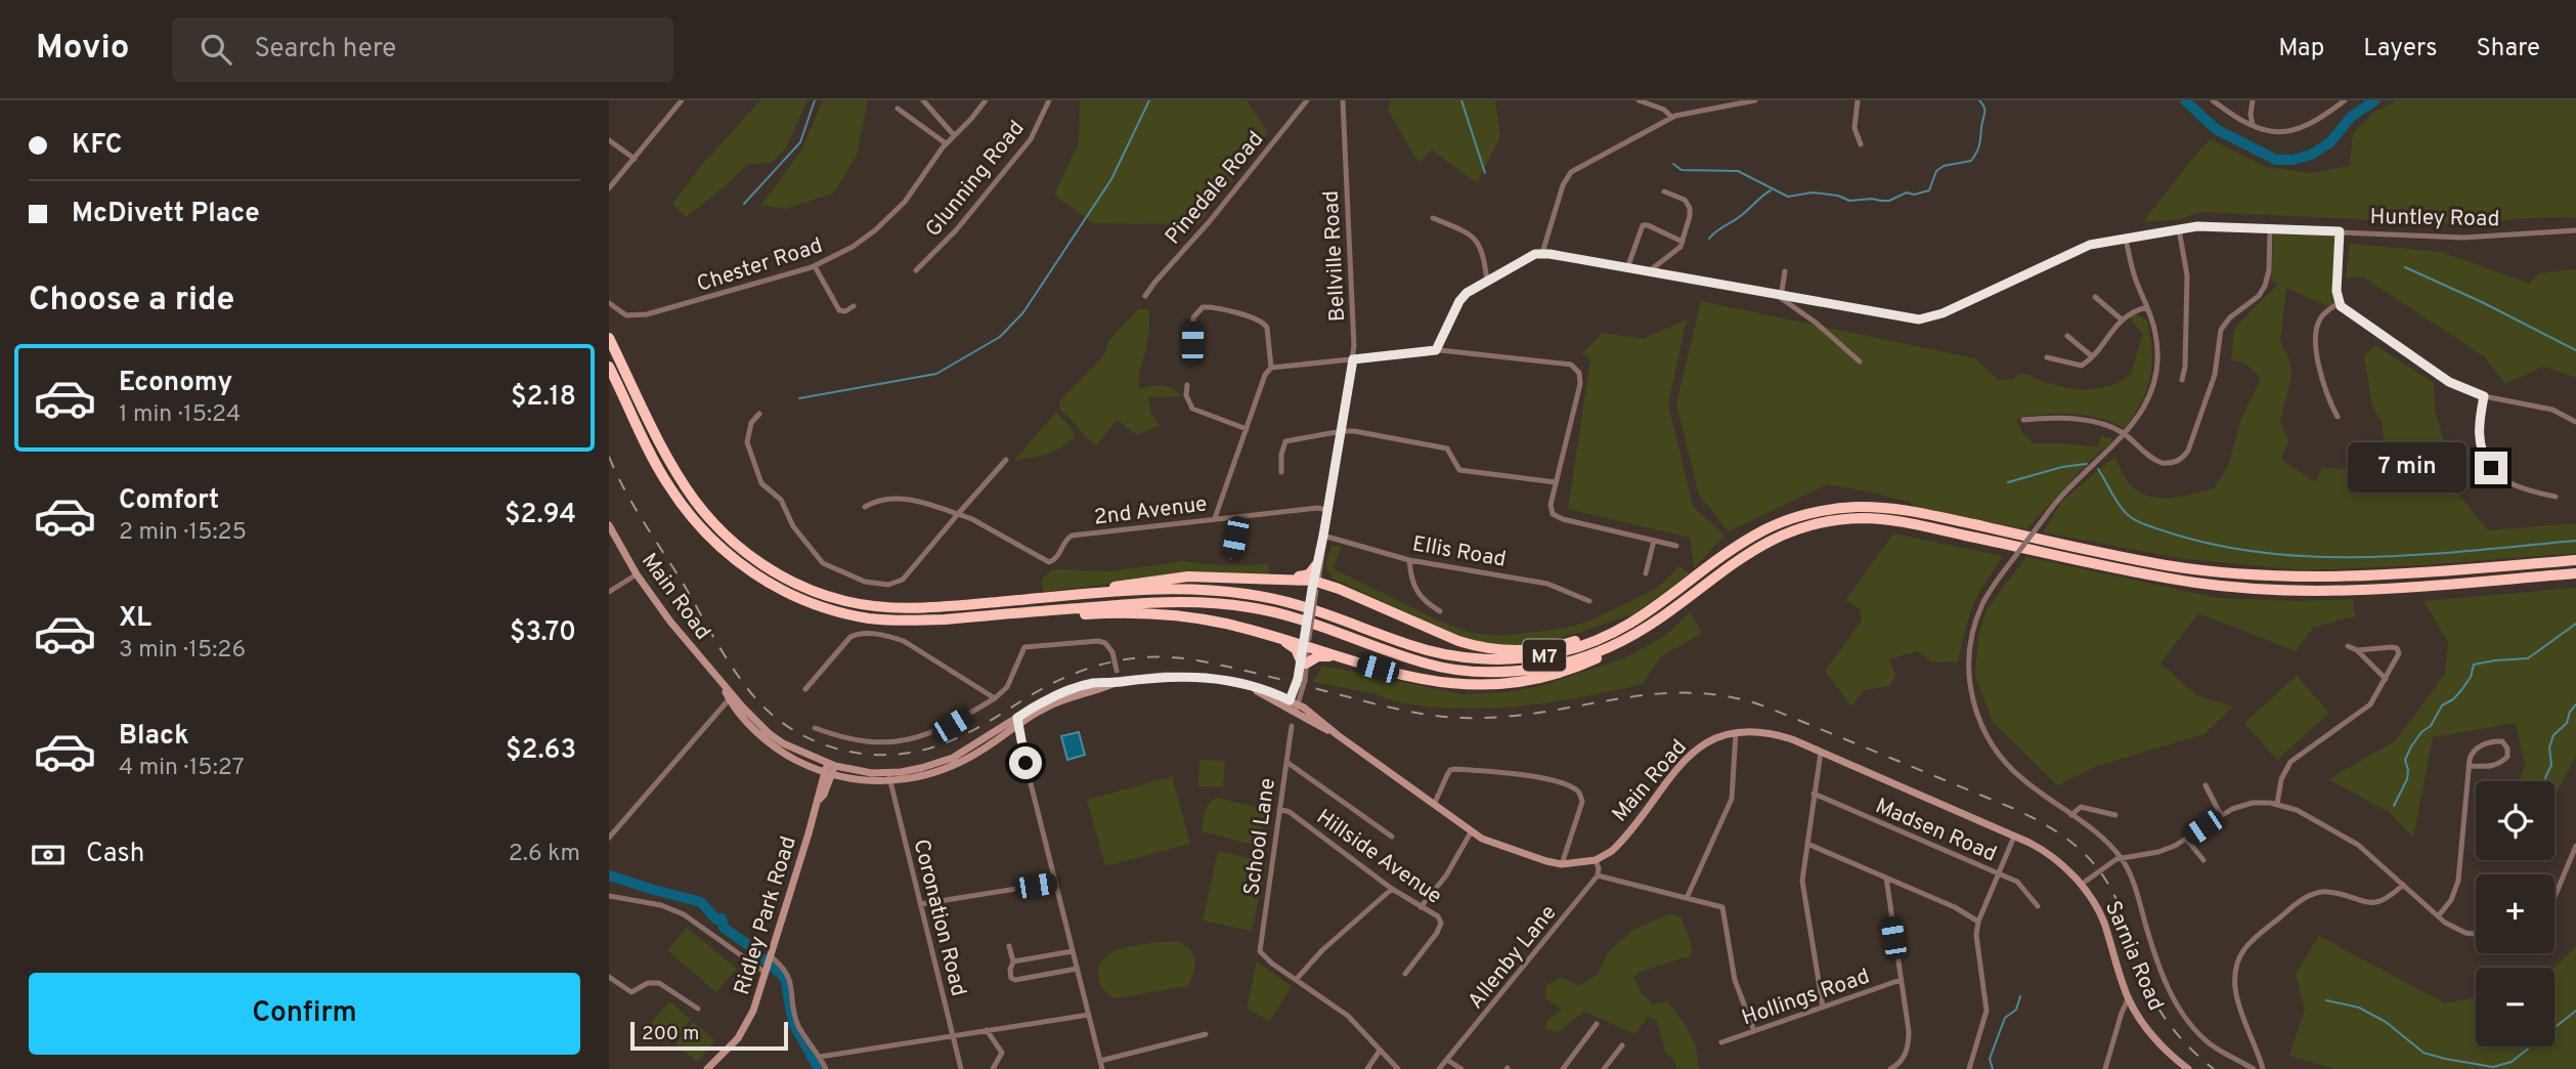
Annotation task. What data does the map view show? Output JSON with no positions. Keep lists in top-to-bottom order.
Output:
{
  "streets": {
    "highway": ["M7"],
    "main road": ["Main Road", "Ridley Park Road", "Sarnia Road"],
    "street": [
      "Glunning Road",
      "Pinedale Road",
      "Huntley Road",
      "Bellville Road",
      "Chester Road",
      "2nd Avenue",
      "Ellis Road",
      "Madsen Road",
      "School Lane",
      "Hillside Avenue",
      "Coronation Road",
      "Allenby Lane",
      "Hollings Road"
    ]
  },
  "crossings": [
    ["Bellville Road", "2nd Avenue"],
    ["Bellville Road", "Ellis Road"],
    ["Bellville Road", "Main Road"],
    ["Main Road", "Ridley Park Road"],
    ["Main Road", "Coronation Road"],
    ["Main Road", "Sarnia Road"],
    ["School Lane", "Hillside Avenue"]
  ],
  "scale_bar": "200 m",
  "page": {
    "header": "Movio",
    "search": "Search here",
    "nav": ["Map", "Layers", "Share"],
    "banner": ["KFC", "McDivett Place"],
    "heading": "Choose a ride",
    "list": [
      {
        "name": "Economy",
        "note": "1 min · 15:24",
        "value": "$2.18"
      },
      {
        "name": "Comfort",
        "note": "2 min · 15:25",
        "value": "$2.94"
      },
      {
        "name": "XL",
        "note": "3 min · 15:26",
        "value": "$3.70"
      },
      {
        "name": "Black",
        "note": "4 min · 15:27",
        "value": "$2.63"
      }
    ],
    "bubble": "7 min",
    "map_buttons": ["+", "−"],
    "pay": ["Cash", "2.6 km"],
    "buttons": "Confirm",
    "scale": "200 m"
  }
}
